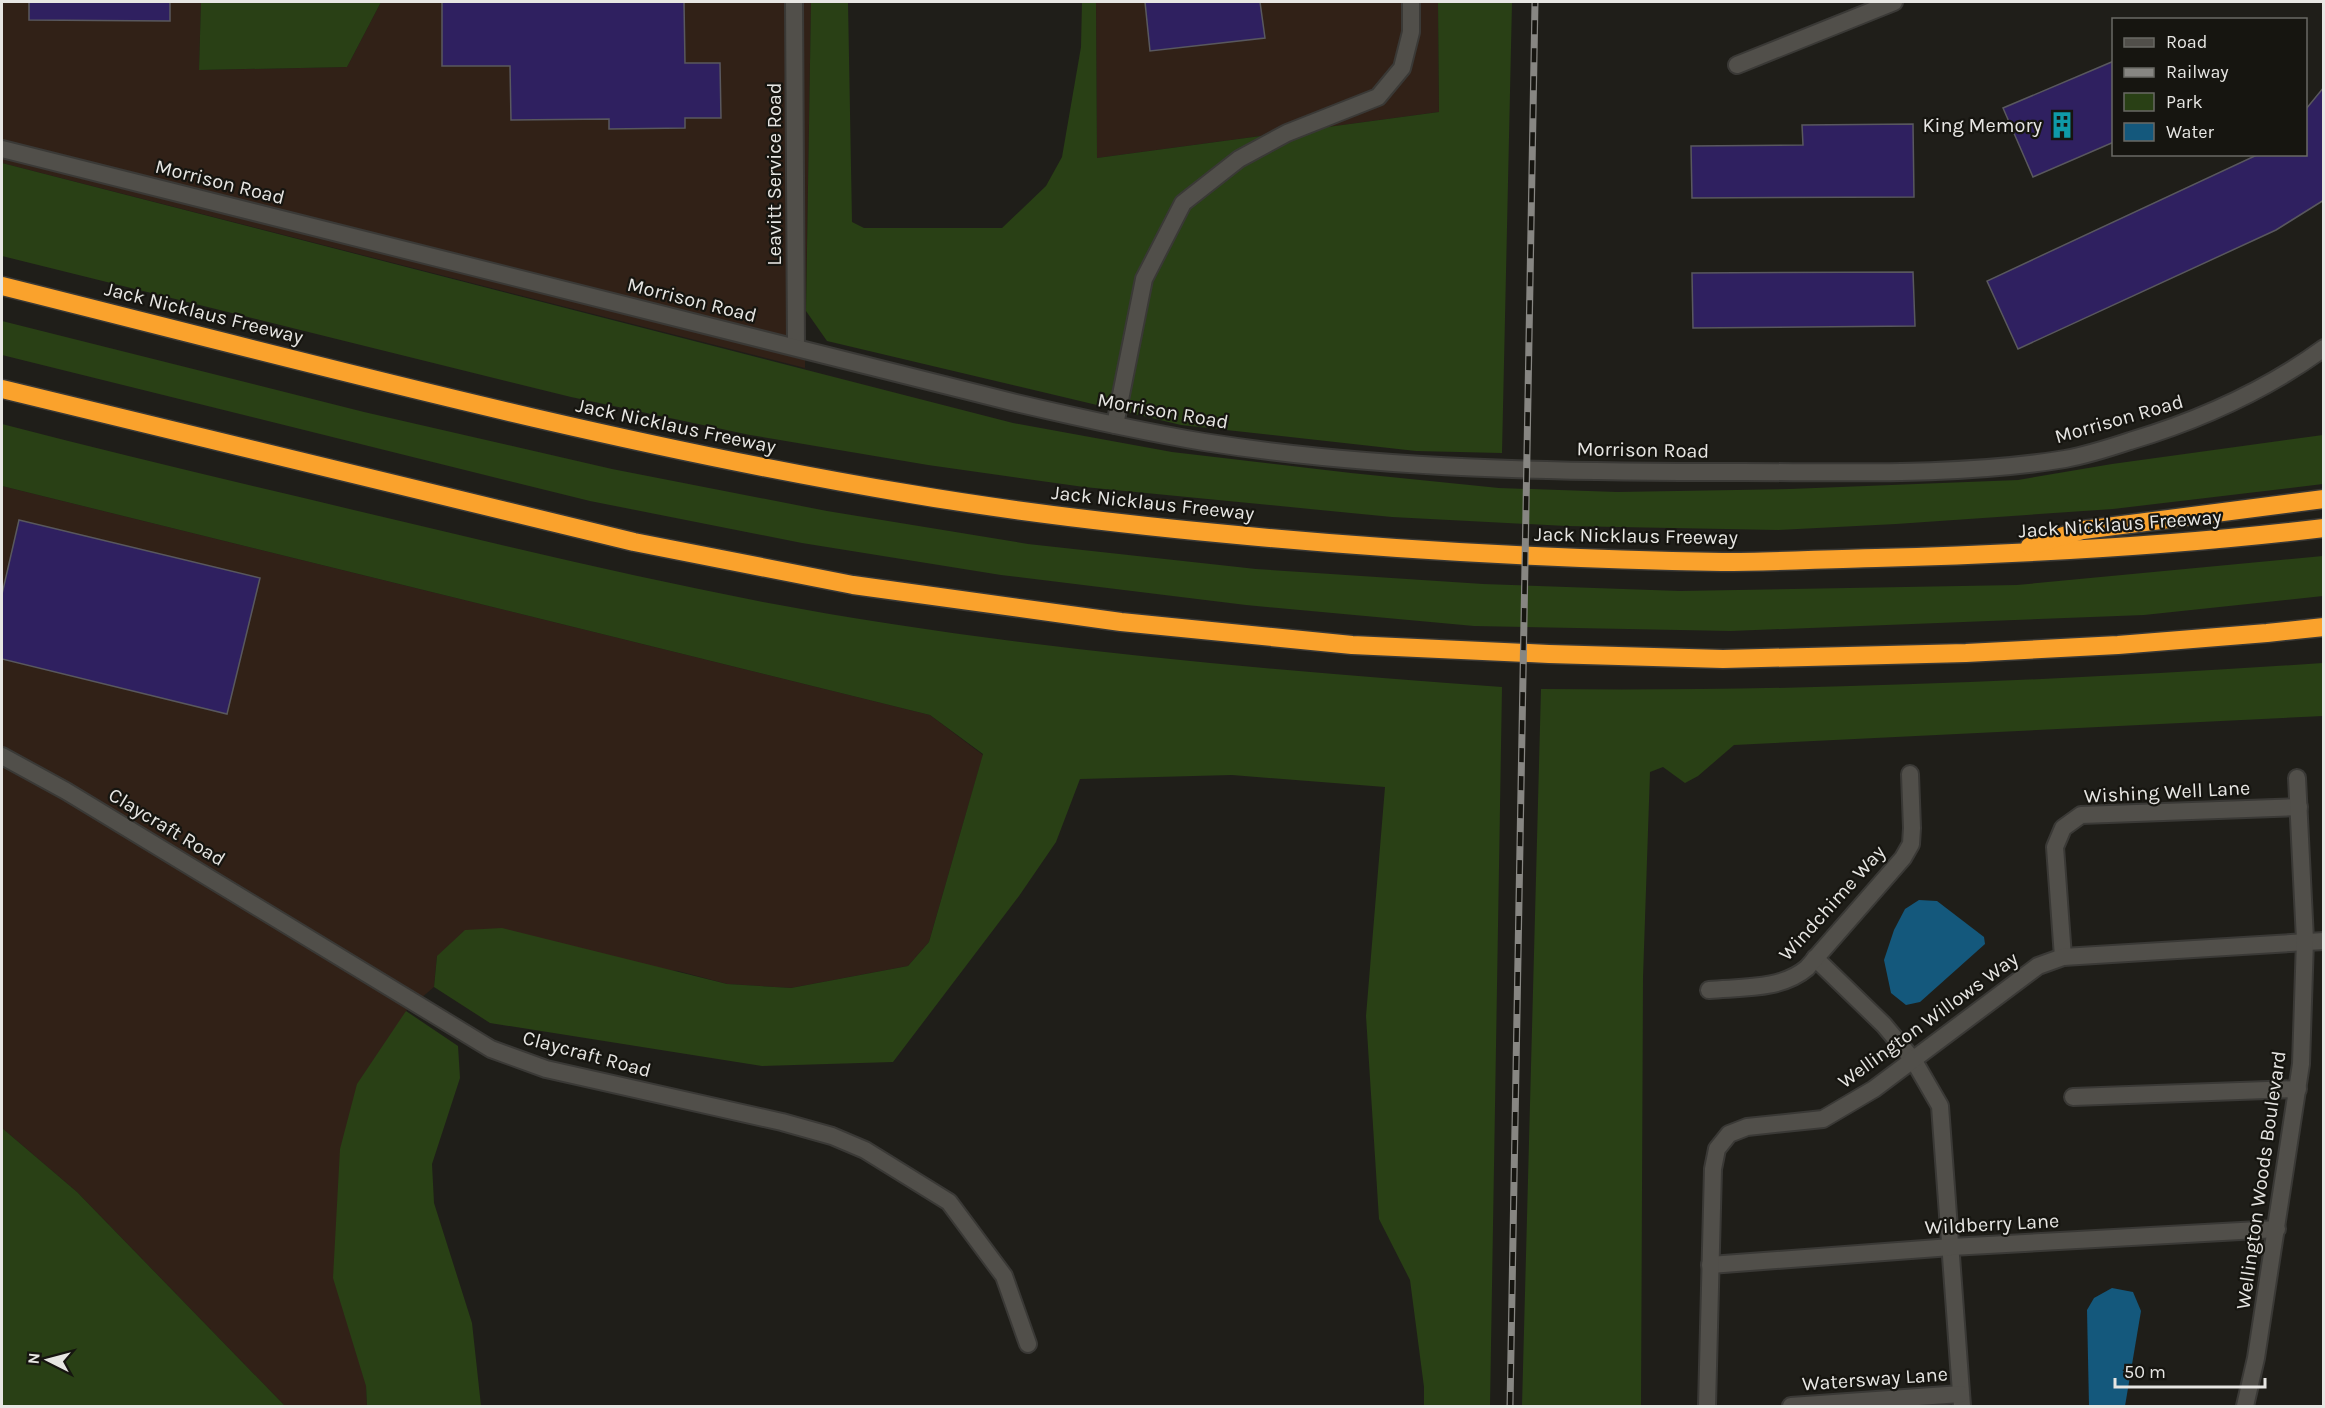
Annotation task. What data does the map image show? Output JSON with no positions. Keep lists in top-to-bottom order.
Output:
{
  "streets": {
    "highway": ["Jack Nicklaus Freeway"],
    "street": [
      "Leavitt Service Road",
      "Morrison Road",
      "Wishing Well Lane",
      "Claycraft Road",
      "Windchime Way",
      "Wellington Willows Way",
      "Wellington Woods Boulevard",
      "Wildberry Lane",
      "Watersway Lane"
    ]
  },
  "crossings": [
    ["Leavitt Service Road", "Morrison Road"],
    ["Wishing Well Lane", "Wellington Willows Way"],
    ["Wishing Well Lane", "Wellington Woods Boulevard"],
    ["Wellington Willows Way", "Wellington Woods Boulevard"],
    ["Wellington Willows Way", "Wildberry Lane"],
    ["Wellington Woods Boulevard", "Wildberry Lane"]
  ],
  "places": {
    "building": ["King Memory"]
  },
  "legend": [
    "Road",
    "Railway",
    "Park",
    "Water"
  ],
  "scale_bar": "50 m",
  "north": "left"
}
